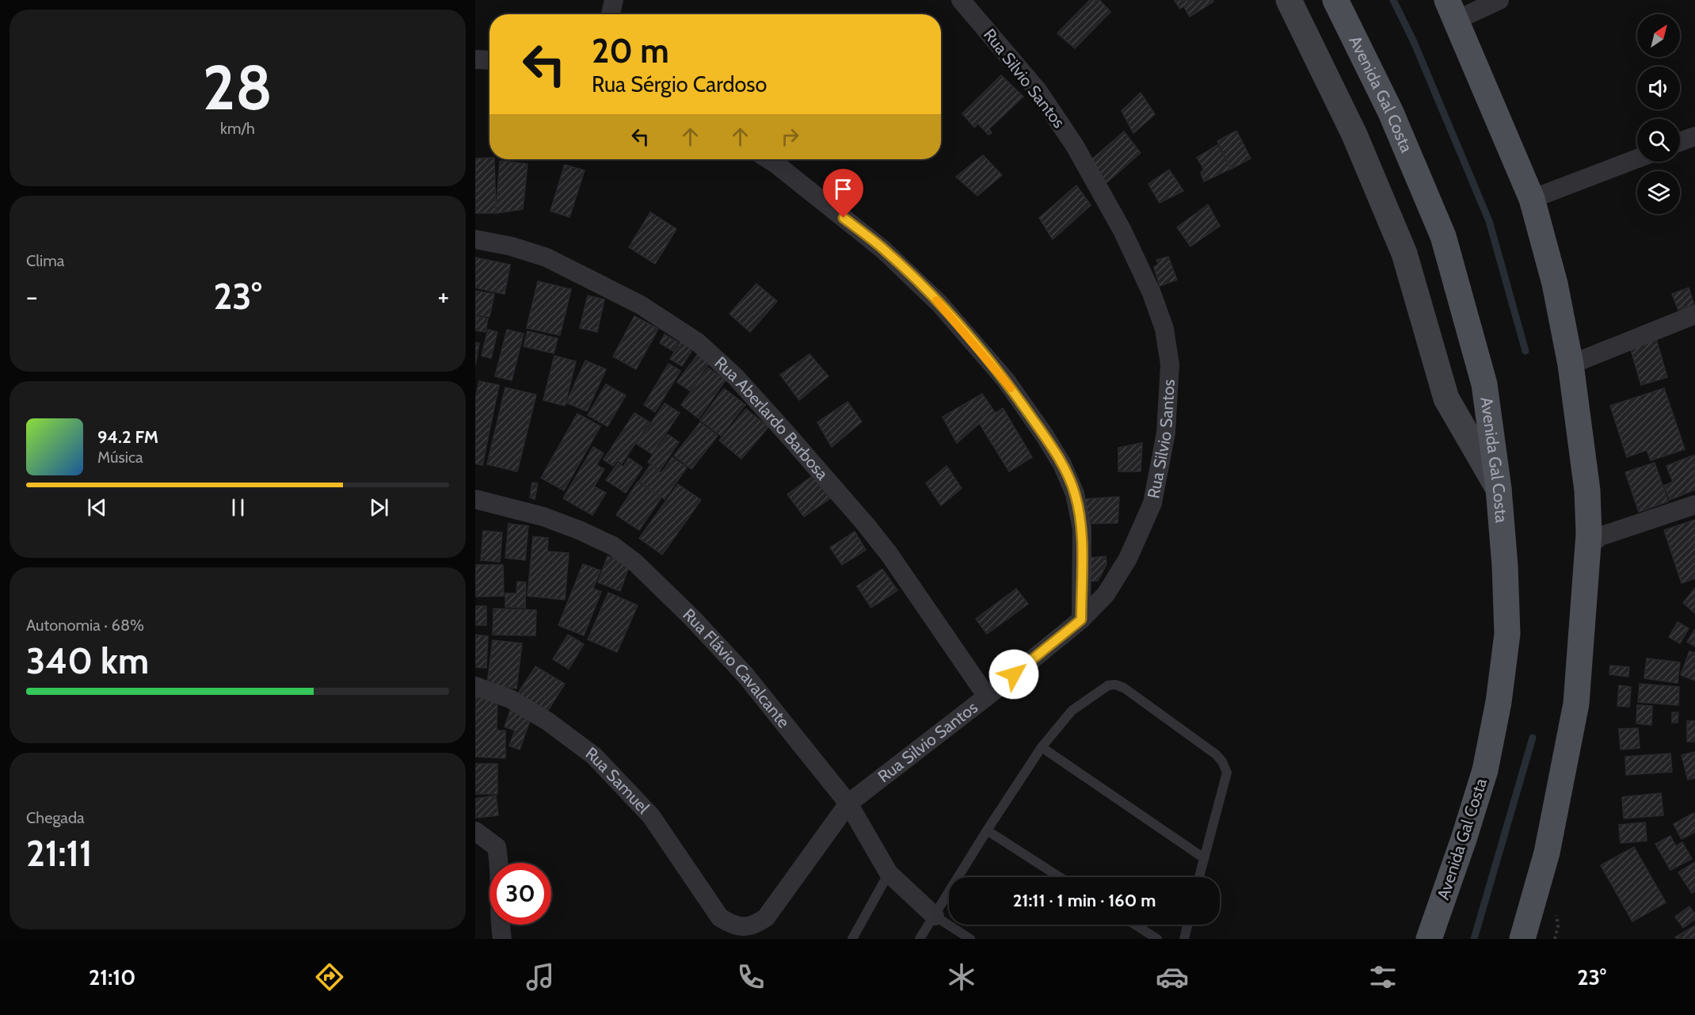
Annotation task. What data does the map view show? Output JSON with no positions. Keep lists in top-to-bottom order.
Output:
{
  "streets": {
    "main road": ["Avenida Gal Costa"],
    "street": [
      "Rua Silvio Santos",
      "Rua Aberlardo Barbosa",
      "Rua Flávio Cavalcante",
      "Rua Samuel"
    ]
  },
  "crossings": [
    ["Rua Silvio Santos", "Rua Aberlardo Barbosa"],
    ["Rua Silvio Santos", "Rua Flávio Cavalcante"],
    ["Rua Silvio Santos", "Rua Samuel"]
  ],
  "north": "top right",
  "page": {
    "tile": [
      ["28", "km/h"],
      "Clima",
      ["Autonomia · 68%", "340 km"],
      ["Chegada", "21:11"]
    ],
    "turn": ["20 m", "Rua Sérgio Cardoso"],
    "heat": ["−", "23°", "+"],
    "song": ["94.2 FM", "Música"],
    "limit": "30",
    "trip": "21:11 · 1 min · 160 m",
    "tabs": ["21:10", "23°"]
  }
}
